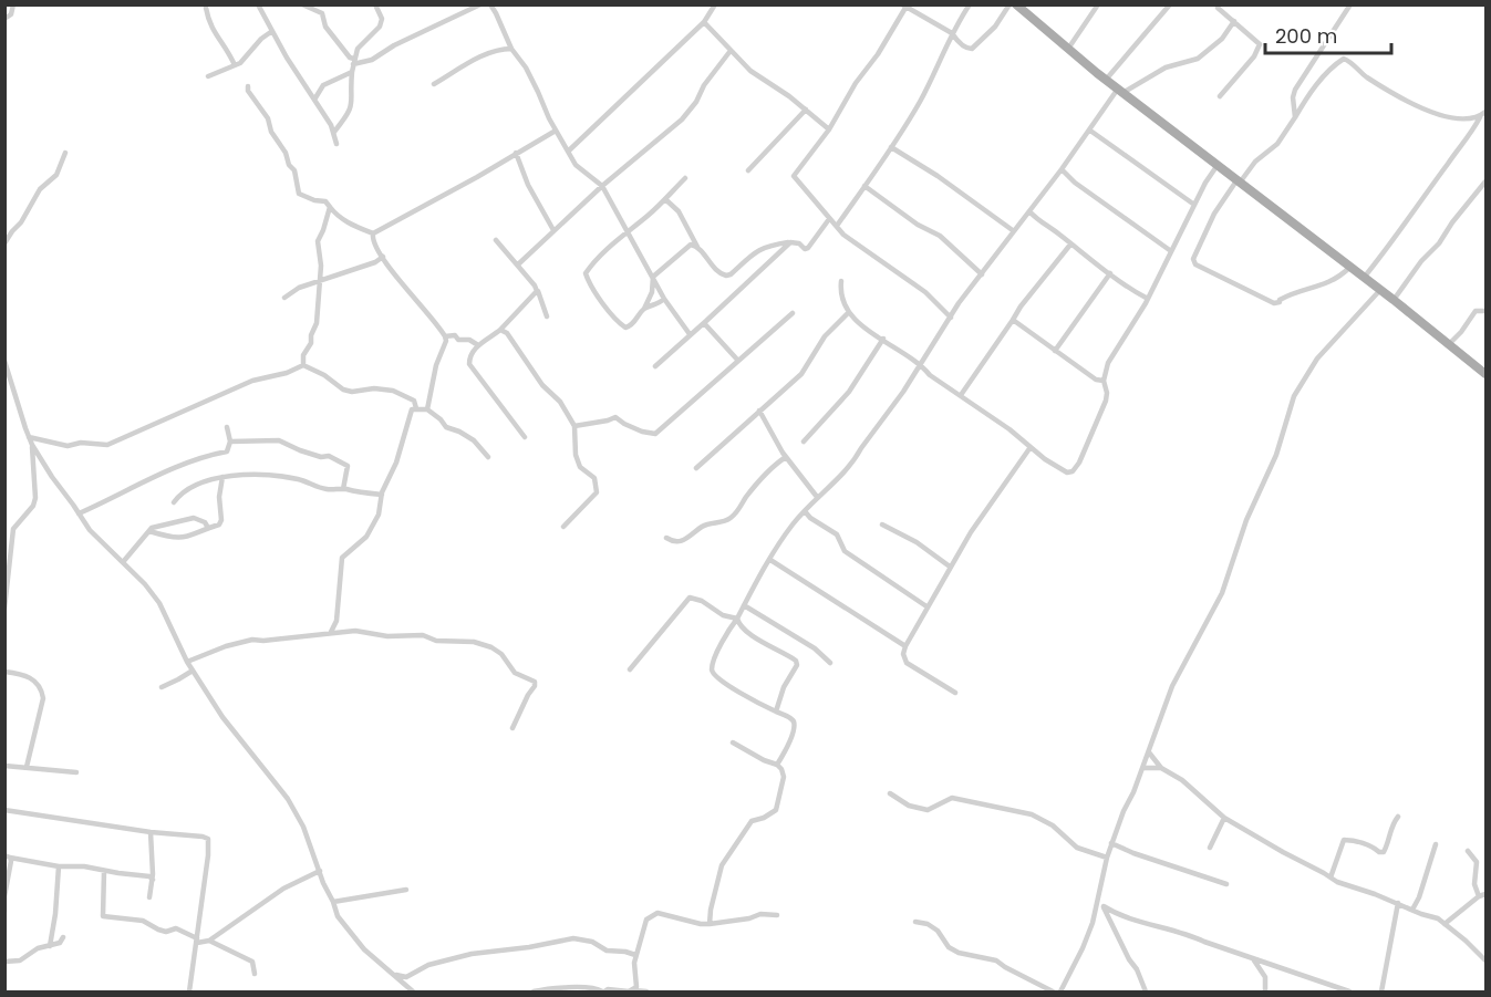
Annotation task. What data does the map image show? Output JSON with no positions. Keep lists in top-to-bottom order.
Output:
{
  "scale_bar": "200 m"
}
